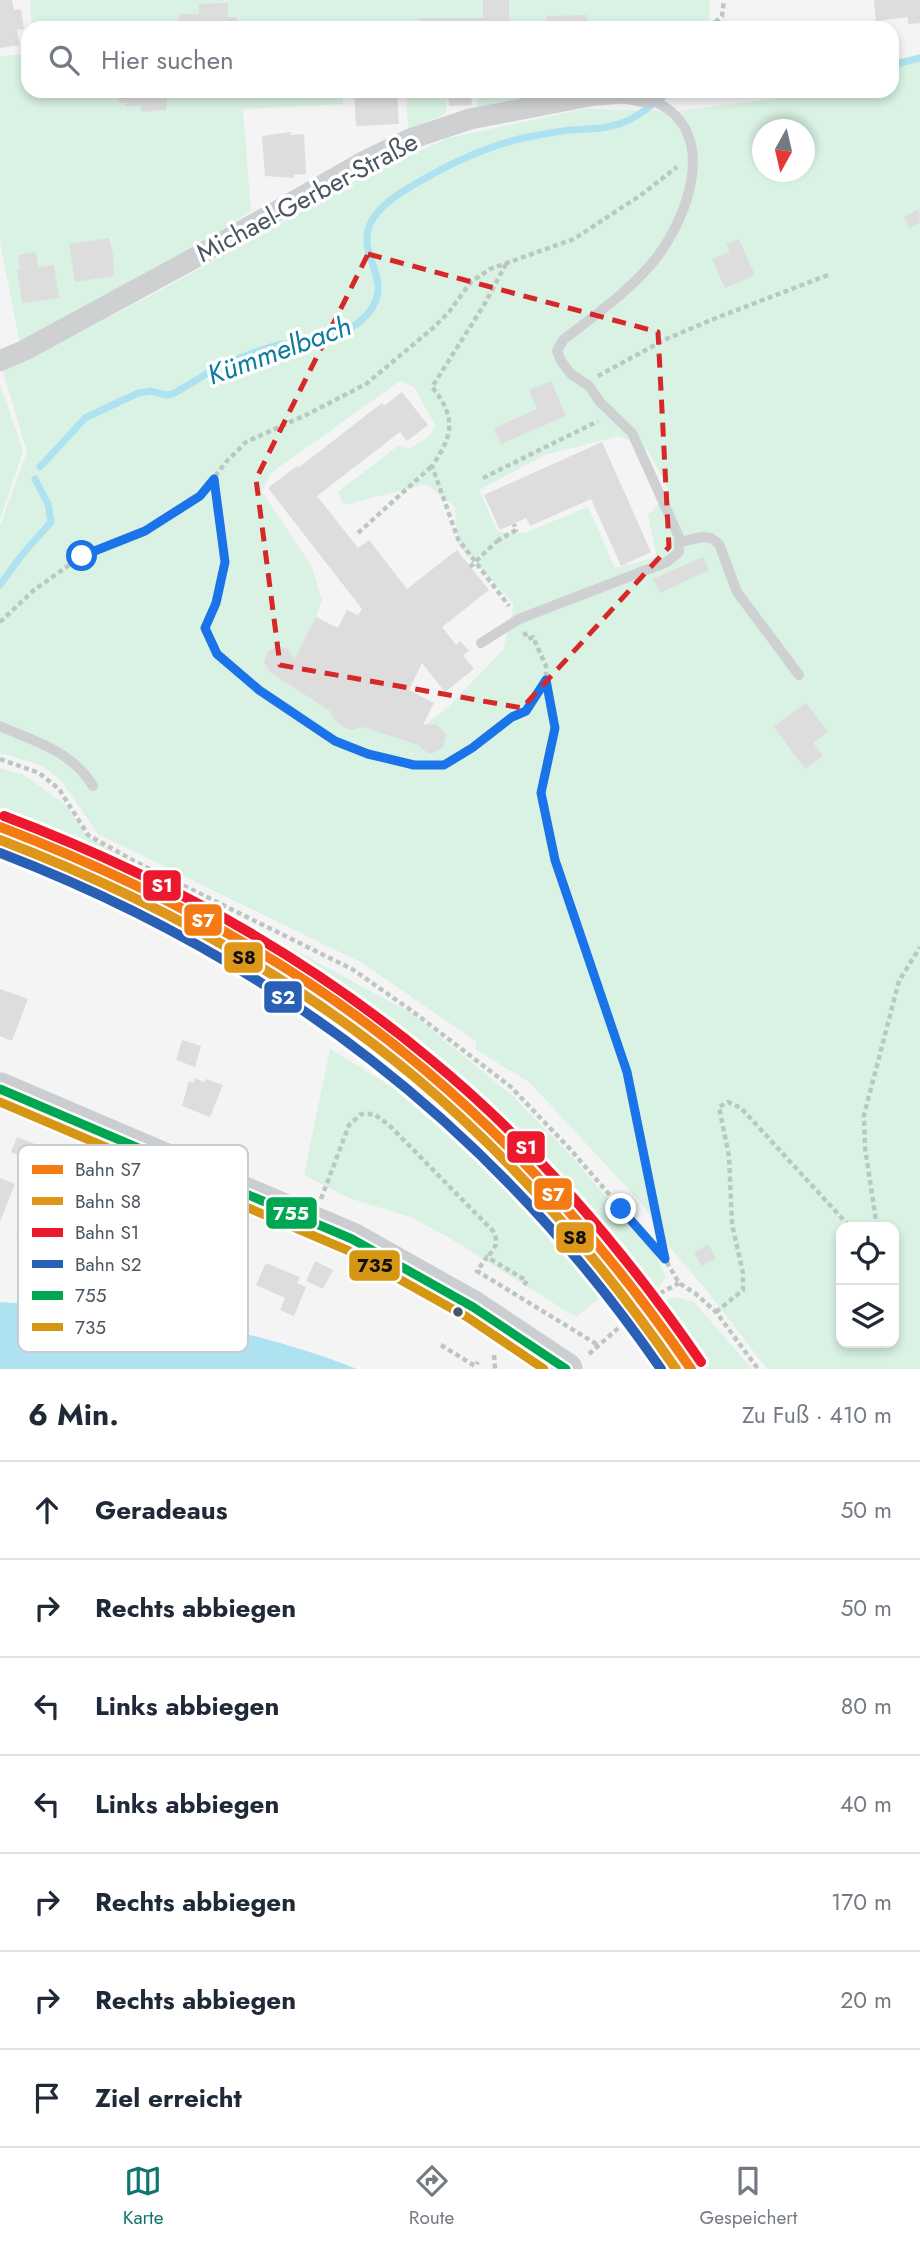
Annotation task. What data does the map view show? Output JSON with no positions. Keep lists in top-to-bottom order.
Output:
{
  "streets": {
    "street": ["Michael-Gerber-Straße"]
  },
  "water": ["Kümmelbach"],
  "lines": [
    "rail line S1",
    "rail line S7",
    "rail line S8",
    "rail line S2",
    "transit line 755",
    "transit line 735"
  ],
  "legend": [
    "Bahn S7",
    "Bahn S8",
    "Bahn S1",
    "Bahn S2",
    "755",
    "735"
  ],
  "north": "bottom",
  "page": {
    "search": "Hier suchen",
    "heading": ["6 Min.", "Zu Fuß · 410 m"],
    "list": [
      ["Geradeaus", "50 m"],
      ["Rechts abbiegen", "50 m"],
      ["Links abbiegen", "80 m"],
      ["Links abbiegen", "40 m"],
      ["Rechts abbiegen", "170 m"],
      ["Rechts abbiegen", "20 m"],
      "Ziel erreicht"
    ],
    "nav": ["Karte", "Route", "Gespeichert"]
  }
}
